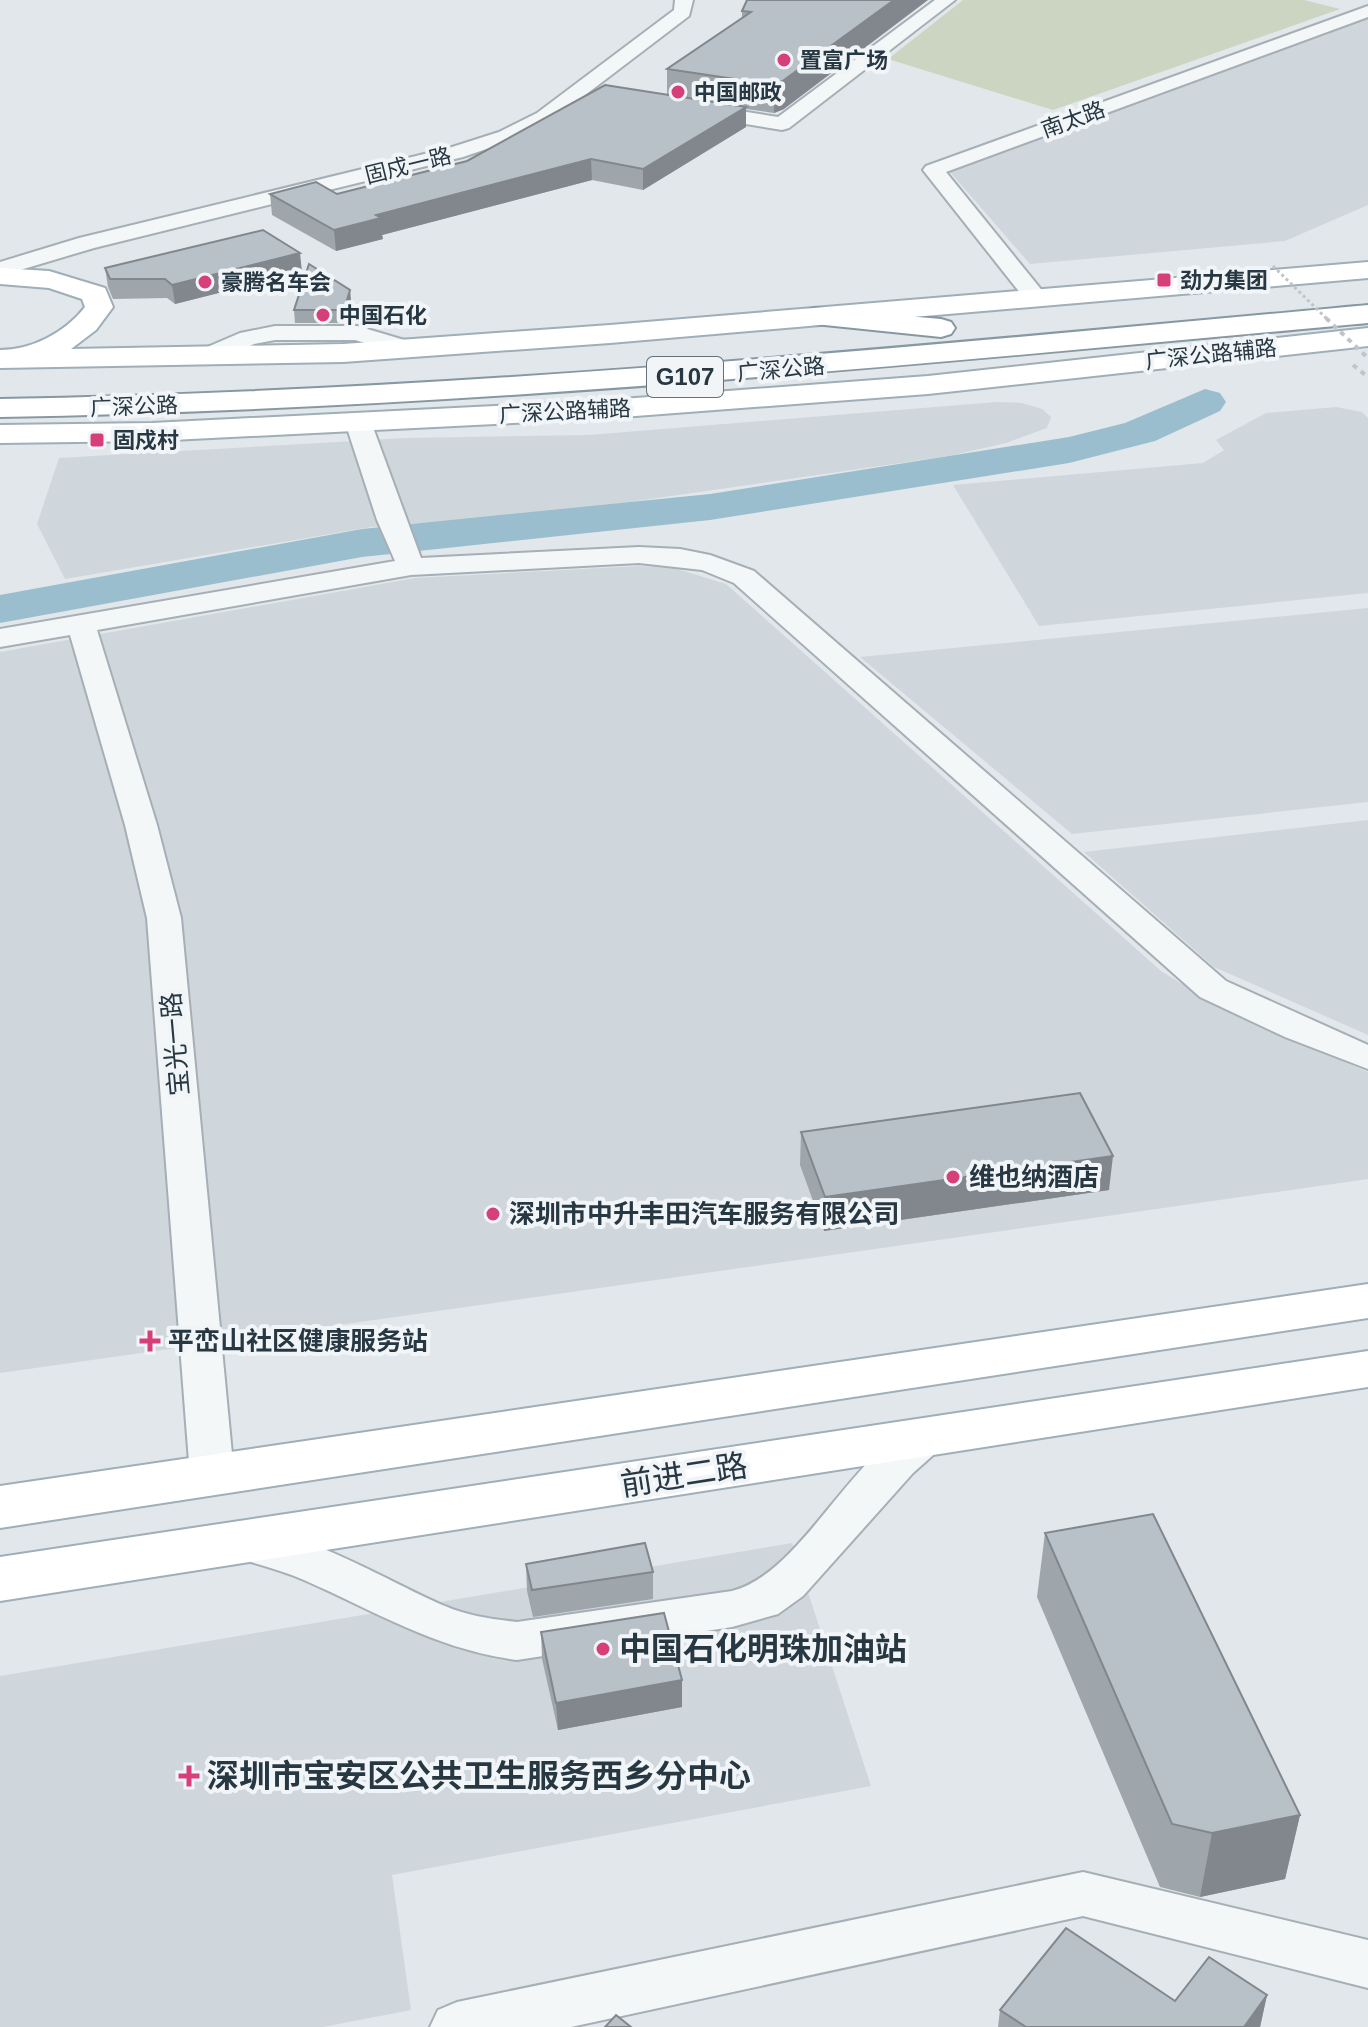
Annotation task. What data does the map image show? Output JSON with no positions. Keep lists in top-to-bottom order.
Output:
{
  "streets": {
    "main road": [
      "广深公路辅路",
      "广深公路",
      "G107",
      "前进二路"
    ],
    "street": ["南太路", "固戍一路", "宝光一路"]
  },
  "places": {
    "other": [
      "置富广场",
      "中国邮政",
      "豪腾名车会",
      "中国石化",
      "维也纳酒店",
      "深圳市中升丰田汽车服务有限公司",
      "中国石化明珠加油站"
    ],
    "transit": ["劲力集团", "固戍村"],
    "health": ["平峦山社区健康服务站", "深圳市宝安区公共卫生服务西乡分中心"]
  }
}
